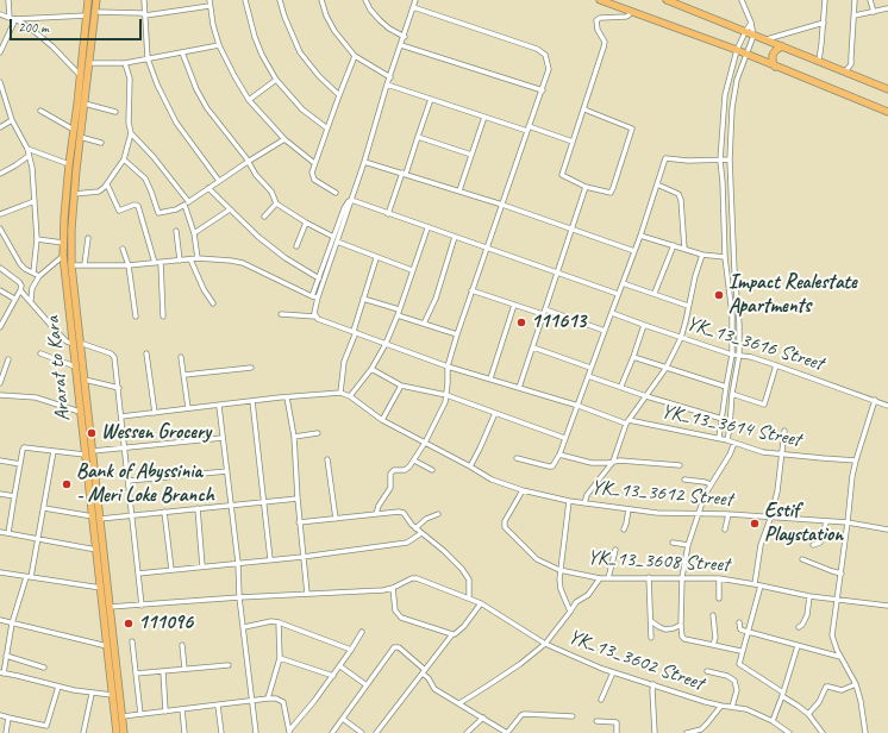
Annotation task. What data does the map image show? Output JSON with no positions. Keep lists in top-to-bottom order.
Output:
{
  "streets": {
    "main road": ["Ararat to Kara"],
    "street": [
      "YK_13_3616 Street",
      "YK_13_3614 Street",
      "YK_13_3612 Street",
      "YK_13_3608 Street",
      "YK_13_3602 Street"
    ]
  },
  "crossings": [
    ["Ararat to Kara", "YK_13_3602 Street"],
    ["YK_13_3612 Street", "YK_13_3608 Street"]
  ],
  "places": [
    "Impact Realestate Apartments",
    "111613",
    "Wessen Grocery",
    "Bank of Abyssinia - Meri Loke Branch",
    "Estif Playstation",
    "111096"
  ],
  "scale_bar": "200 m"
}
